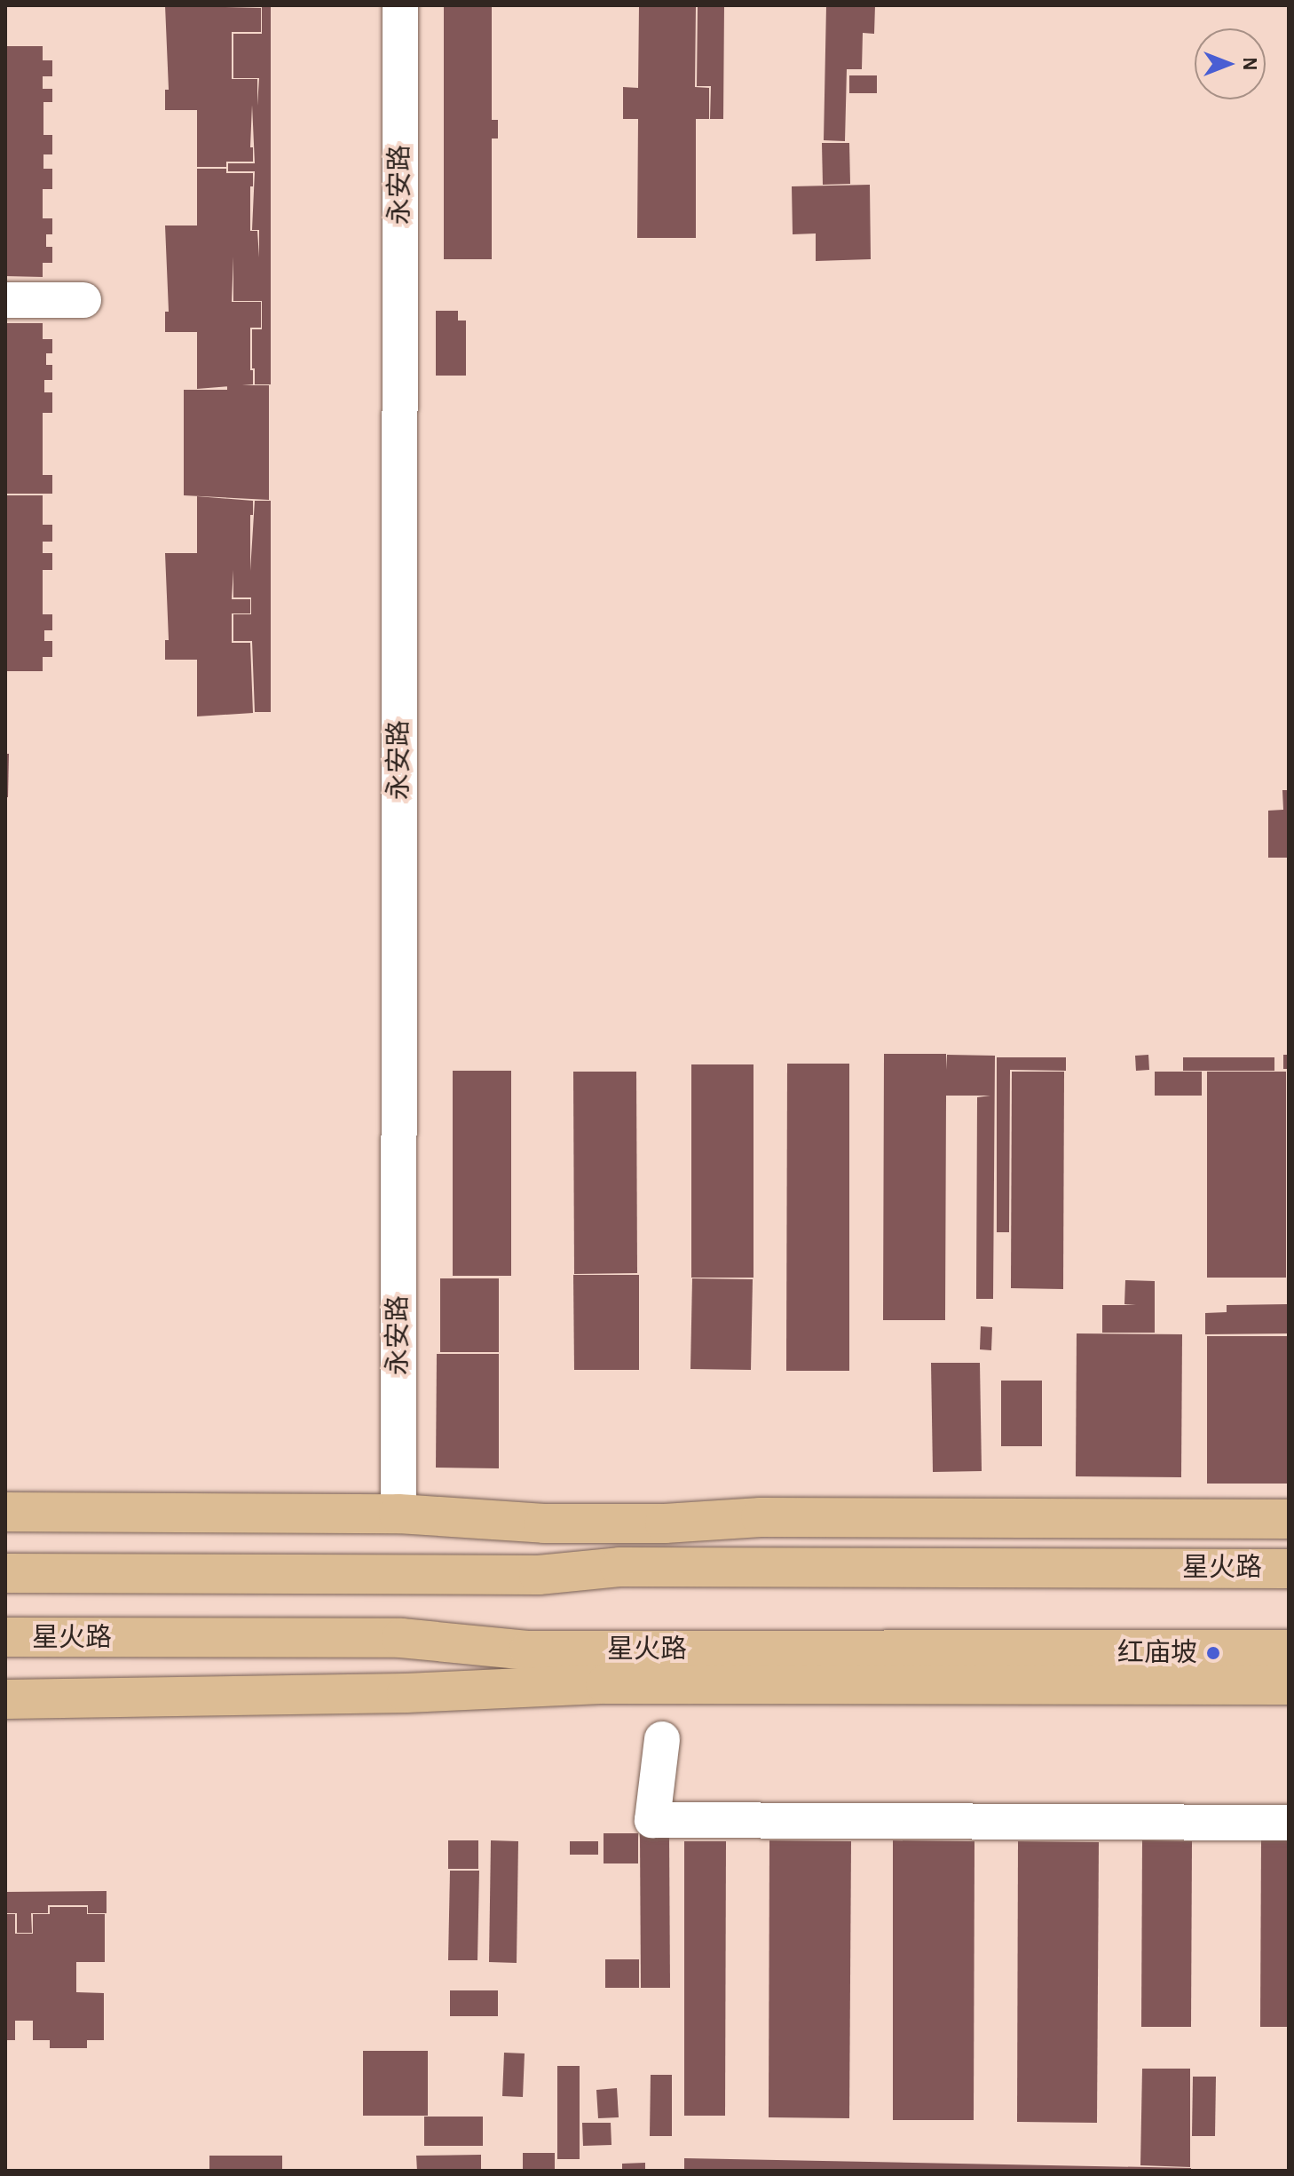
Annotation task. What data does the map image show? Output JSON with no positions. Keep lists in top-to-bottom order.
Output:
{
  "streets": {
    "main road": ["星火路"],
    "street": ["永安路"]
  },
  "places": ["红庙坡"],
  "north": "right"
}
